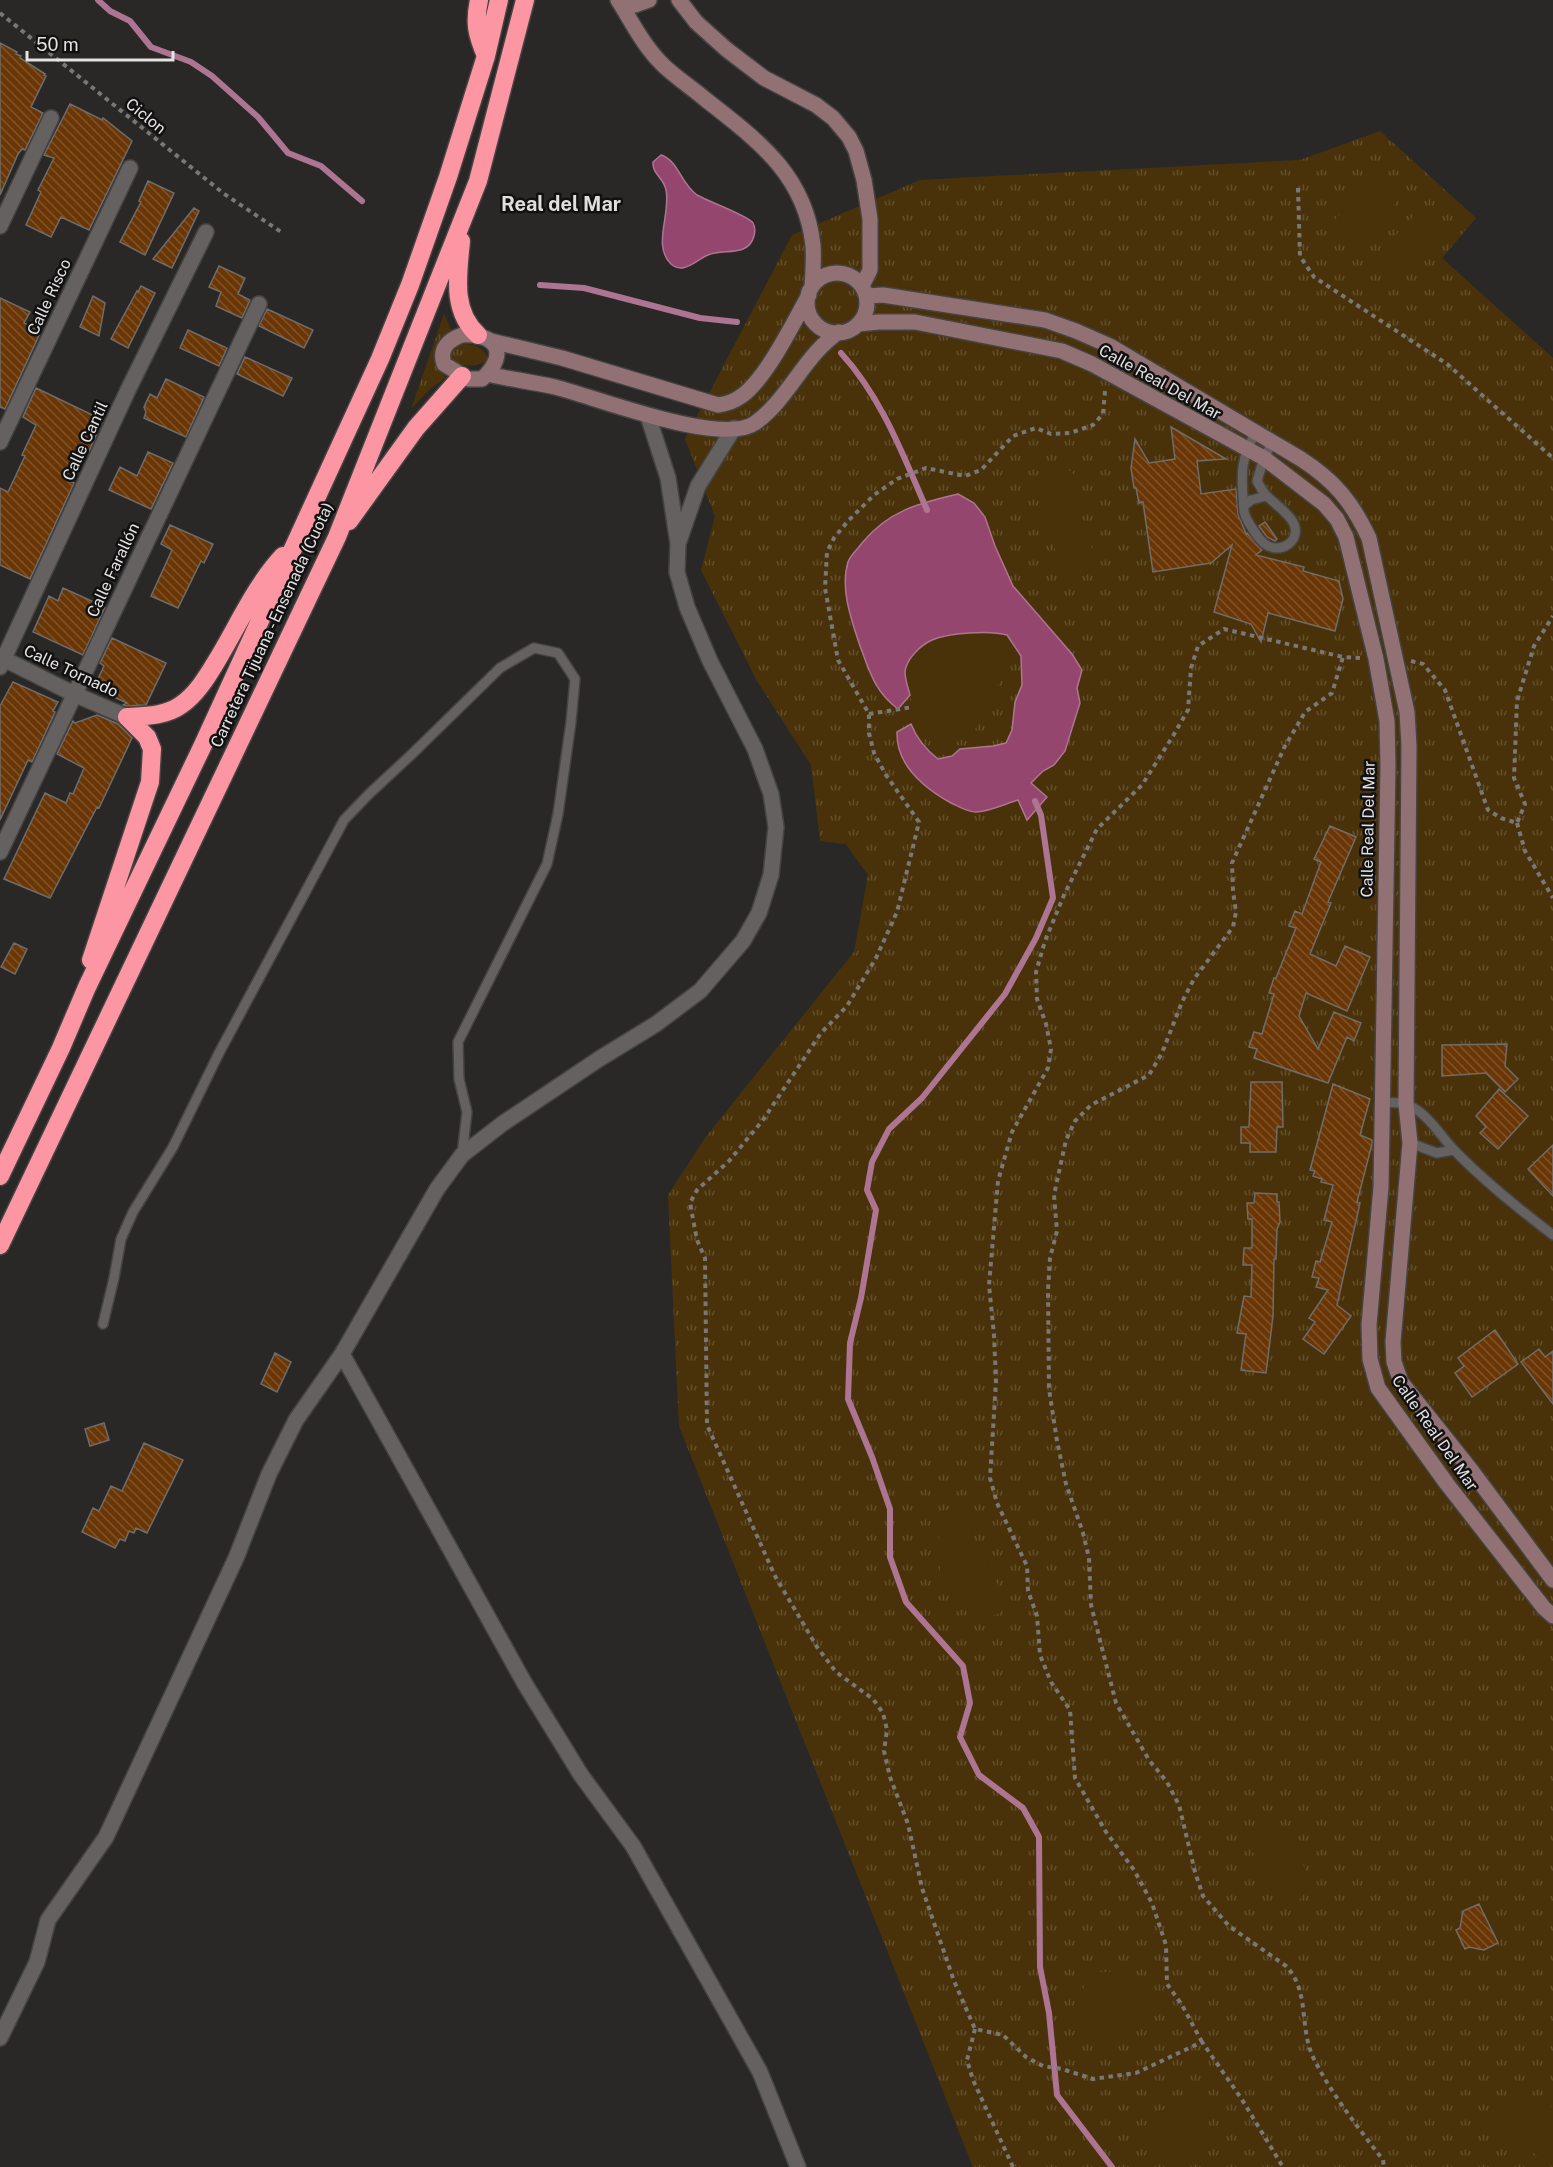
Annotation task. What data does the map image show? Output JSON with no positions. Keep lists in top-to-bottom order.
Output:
{
  "streets": {
    "highway": ["Carretera Tijuana - Ensenada (Cuota)"],
    "street": [
      "Calle Risco",
      "Calle Real Del Mar",
      "Calle Cantil",
      "Calle Farallón",
      "Calle Tornado"
    ],
    "path": ["Ciclon"]
  },
  "crossings": [
    ["Calle Cantil", "Calle Tornado"],
    ["Calle Farallón", "Calle Tornado"]
  ],
  "districts": ["Real del Mar"],
  "scale_bar": "50 m"
}
